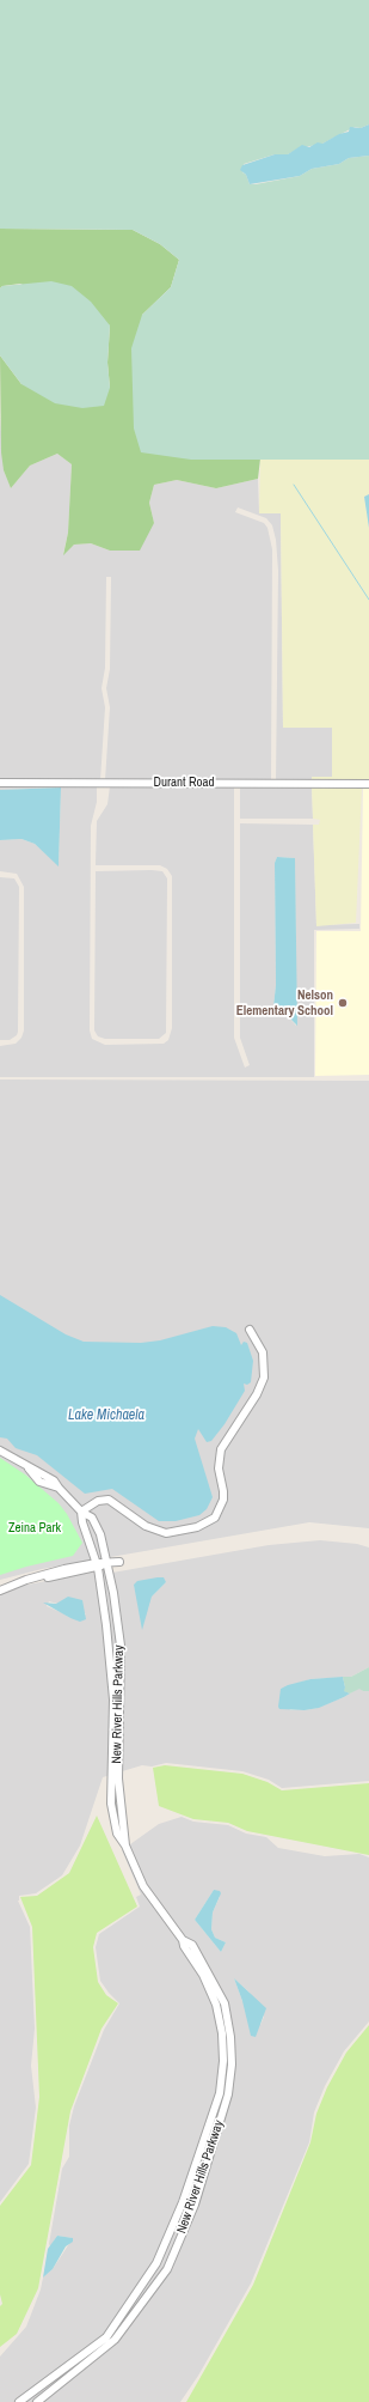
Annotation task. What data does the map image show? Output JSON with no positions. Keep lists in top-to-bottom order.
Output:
{
  "streets": {
    "street": ["Durant Road", "New River Hills Parkway"]
  },
  "water": ["Lake Michaela"],
  "parks": ["Zeina Park"],
  "places": ["Nelson Elementary School"]
}
